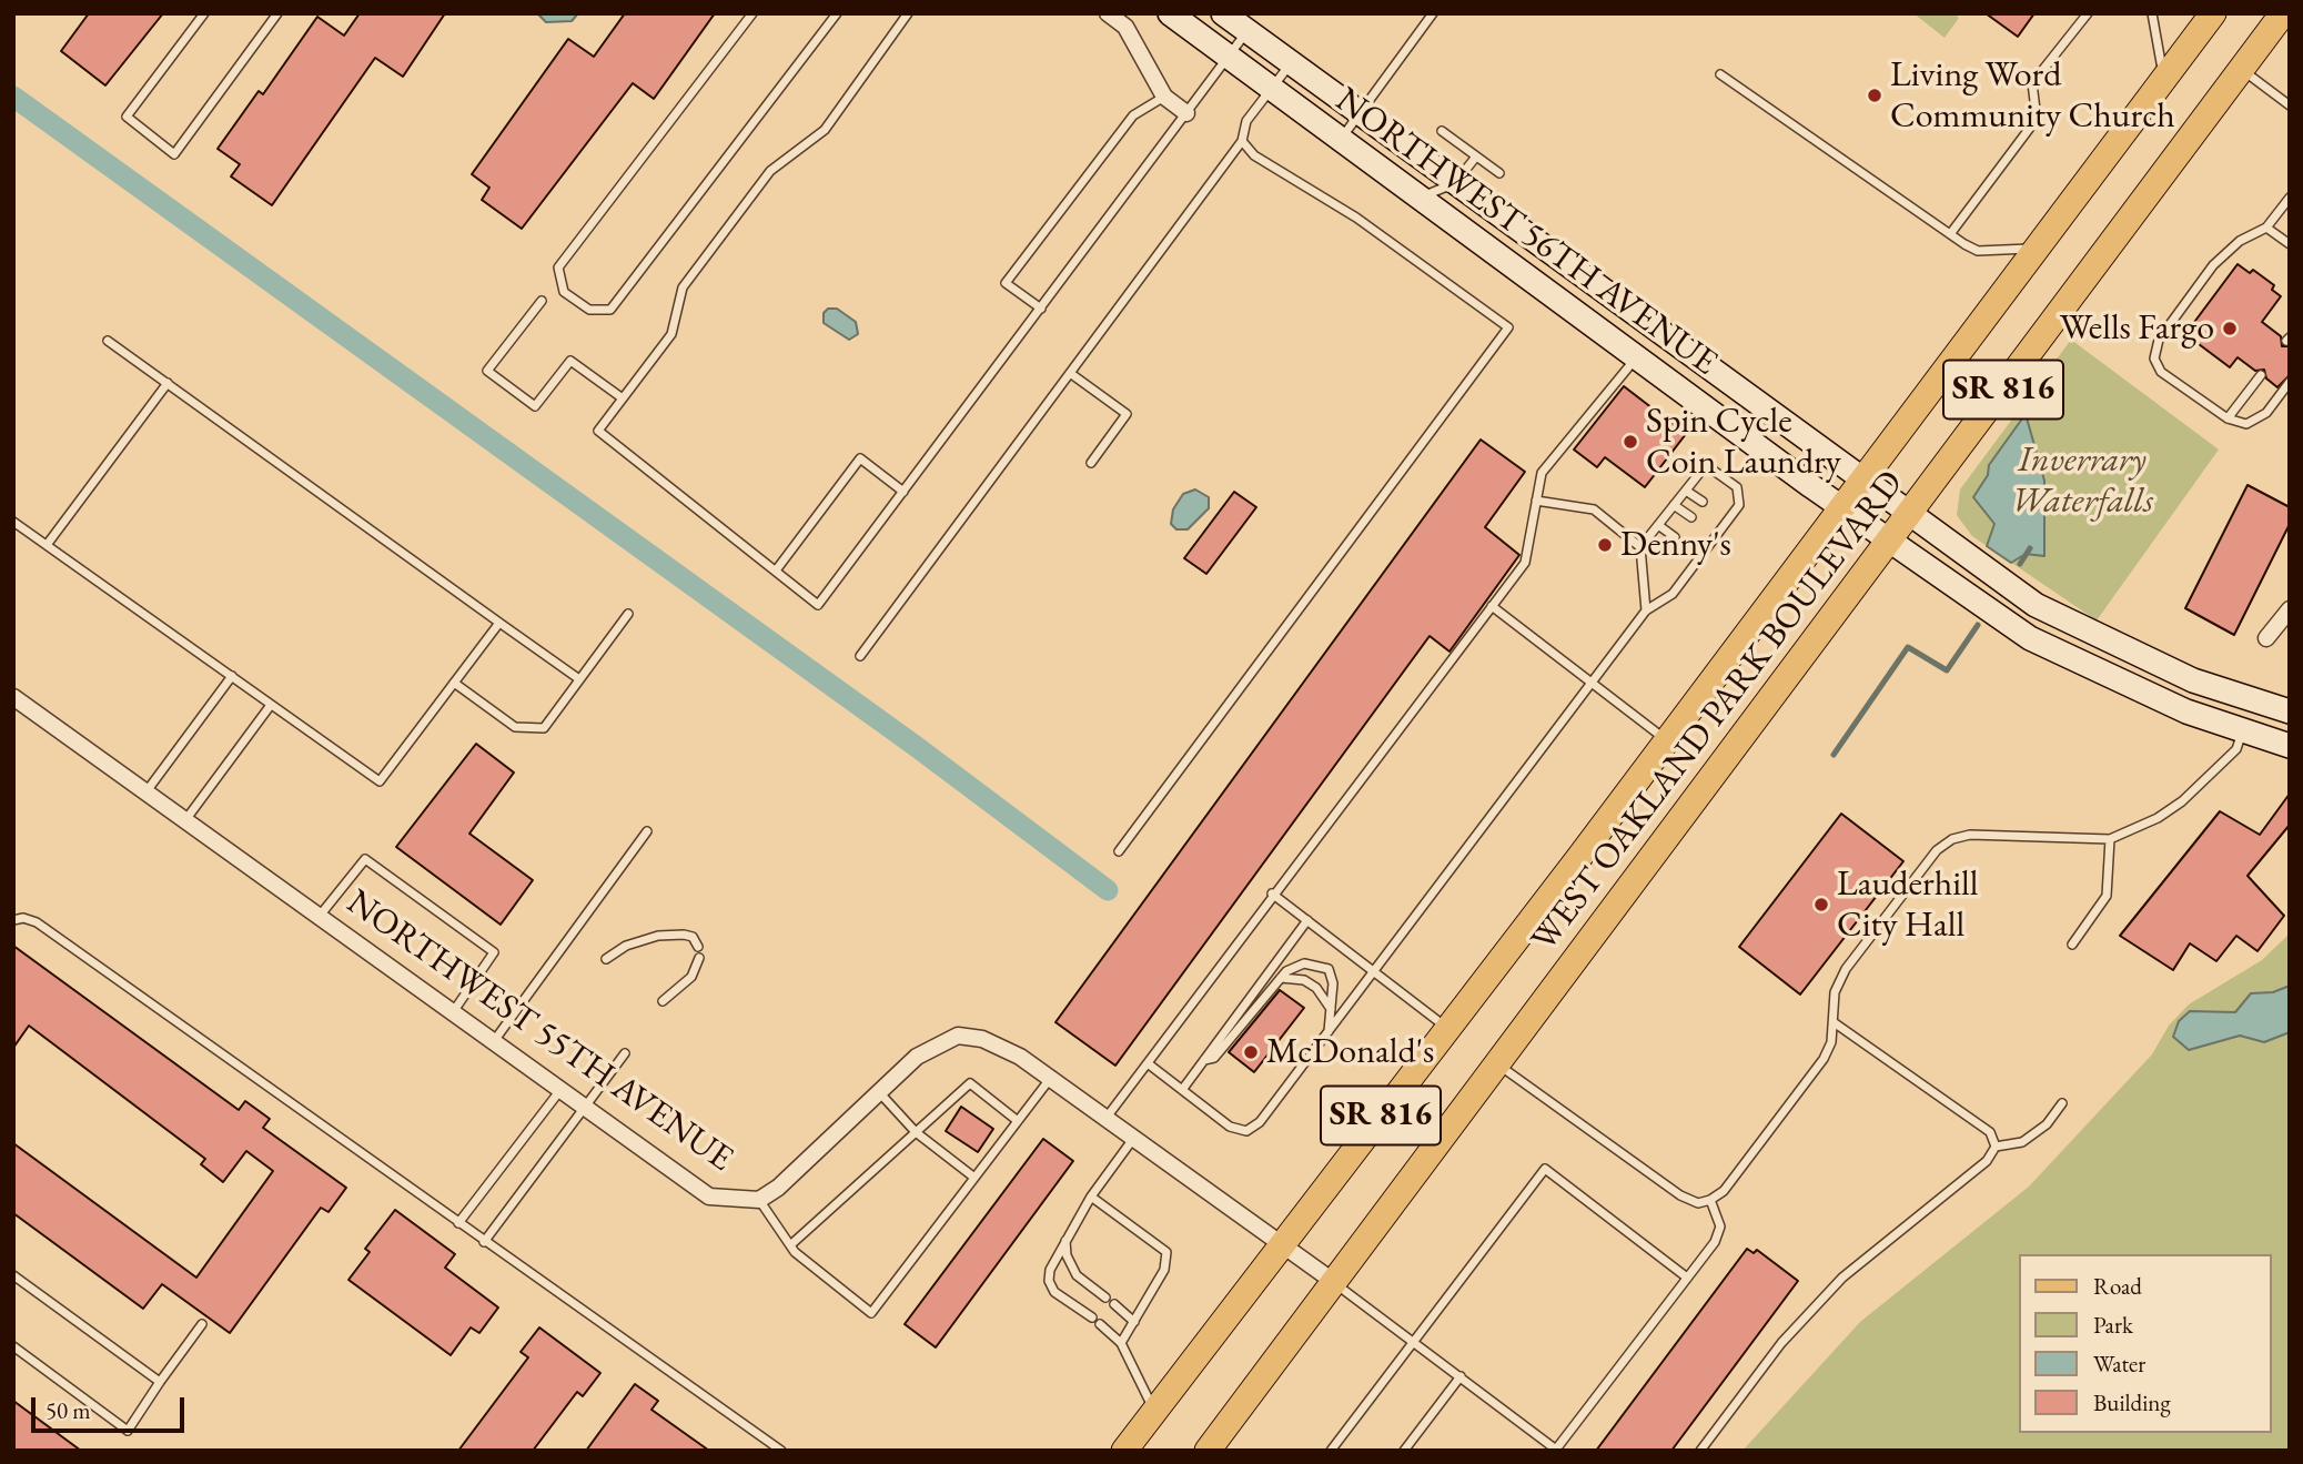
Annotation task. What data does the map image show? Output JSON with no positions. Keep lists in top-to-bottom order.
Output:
{
  "streets": {
    "main road": ["SR 816", "WEST OAKLAND PARK BOULEVARD"],
    "street": ["NORTHWEST 56TH AVENUE", "NORTHWEST 55TH AVENUE"]
  },
  "crossings": [
    ["NORTHWEST 56TH AVENUE", "WEST OAKLAND PARK BOULEVARD"],
    ["WEST OAKLAND PARK BOULEVARD", "NORTHWEST 55TH AVENUE"]
  ],
  "parks": ["Inverrary Waterfalls"],
  "places": [
    "Living Word Community Church",
    "Wells Fargo",
    "Spin Cycle Coin Laundry",
    "Denny's",
    "Lauderhill City Hall",
    "McDonald's"
  ],
  "legend": [
    "Road",
    "Park",
    "Water",
    "Building"
  ],
  "scale_bar": "50 m"
}
